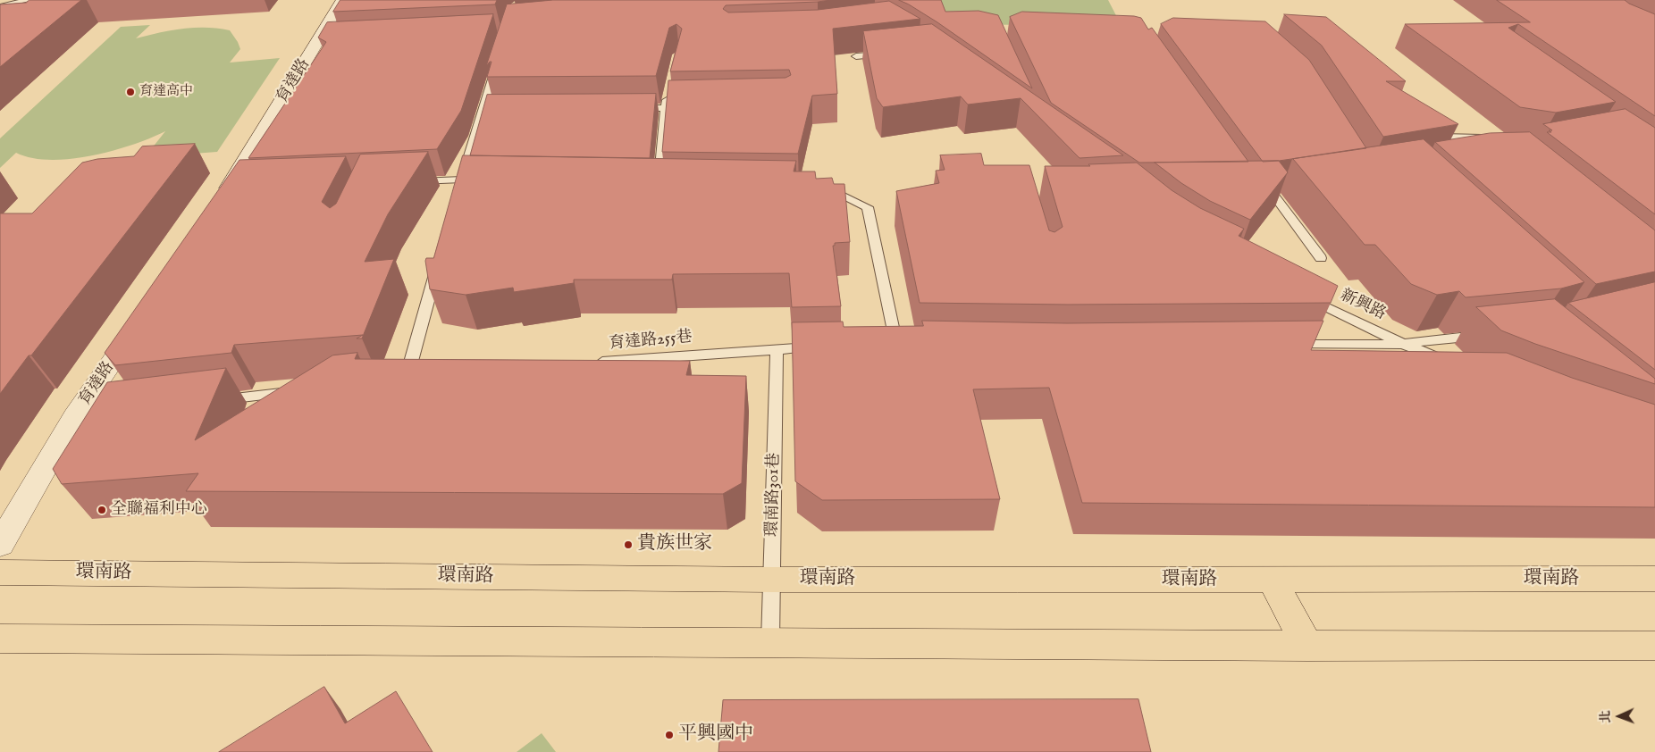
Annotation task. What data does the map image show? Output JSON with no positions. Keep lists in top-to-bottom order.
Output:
{
  "streets": {
    "main road": ["環南路"],
    "street": ["育達路"],
    "lane": ["新興路", "育達路255巷", "環南路301巷"]
  },
  "crossings": [
    ["育達路255巷", "環南路301巷"],
    ["環南路301巷", "環南路"]
  ],
  "places": [
    "育達高中",
    "全聯福利中心",
    "貴族世家",
    "平興國中"
  ],
  "north": "left"
}
